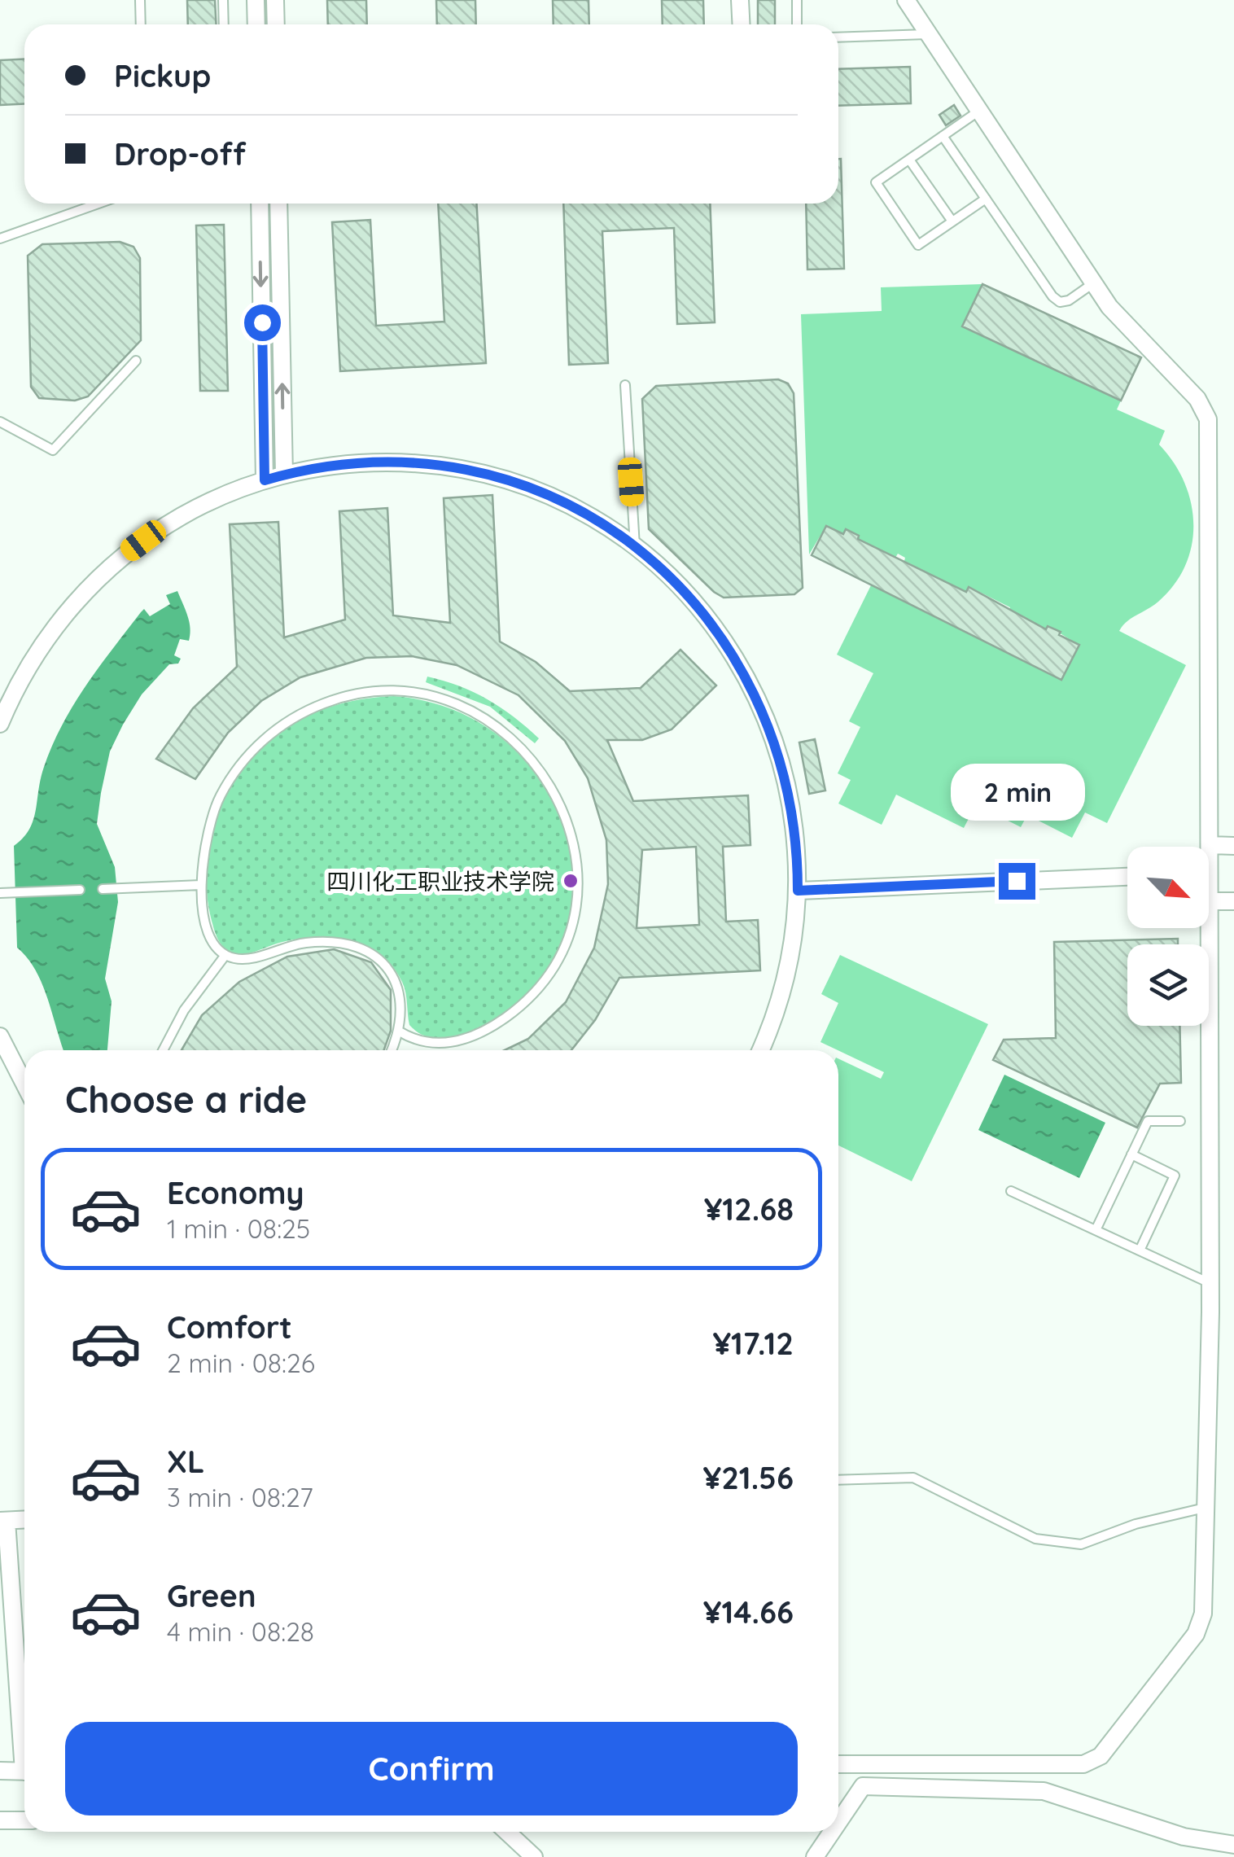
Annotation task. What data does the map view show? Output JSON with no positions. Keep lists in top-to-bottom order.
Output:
{
  "places": ["四川化工职业技术学院"],
  "north": "bottom right",
  "page": {
    "banner": ["Pickup", "Drop-off"],
    "bubble": "2 min",
    "heading": "Choose a ride",
    "list": [
      {
        "name": "Economy",
        "note": "1 min · 08:25",
        "value": "¥12.68"
      },
      {
        "name": "Comfort",
        "note": "2 min · 08:26",
        "value": "¥17.12"
      },
      {
        "name": "XL",
        "note": "3 min · 08:27",
        "value": "¥21.56"
      },
      {
        "name": "Green",
        "note": "4 min · 08:28",
        "value": "¥14.66"
      }
    ],
    "buttons": "Confirm"
  }
}
